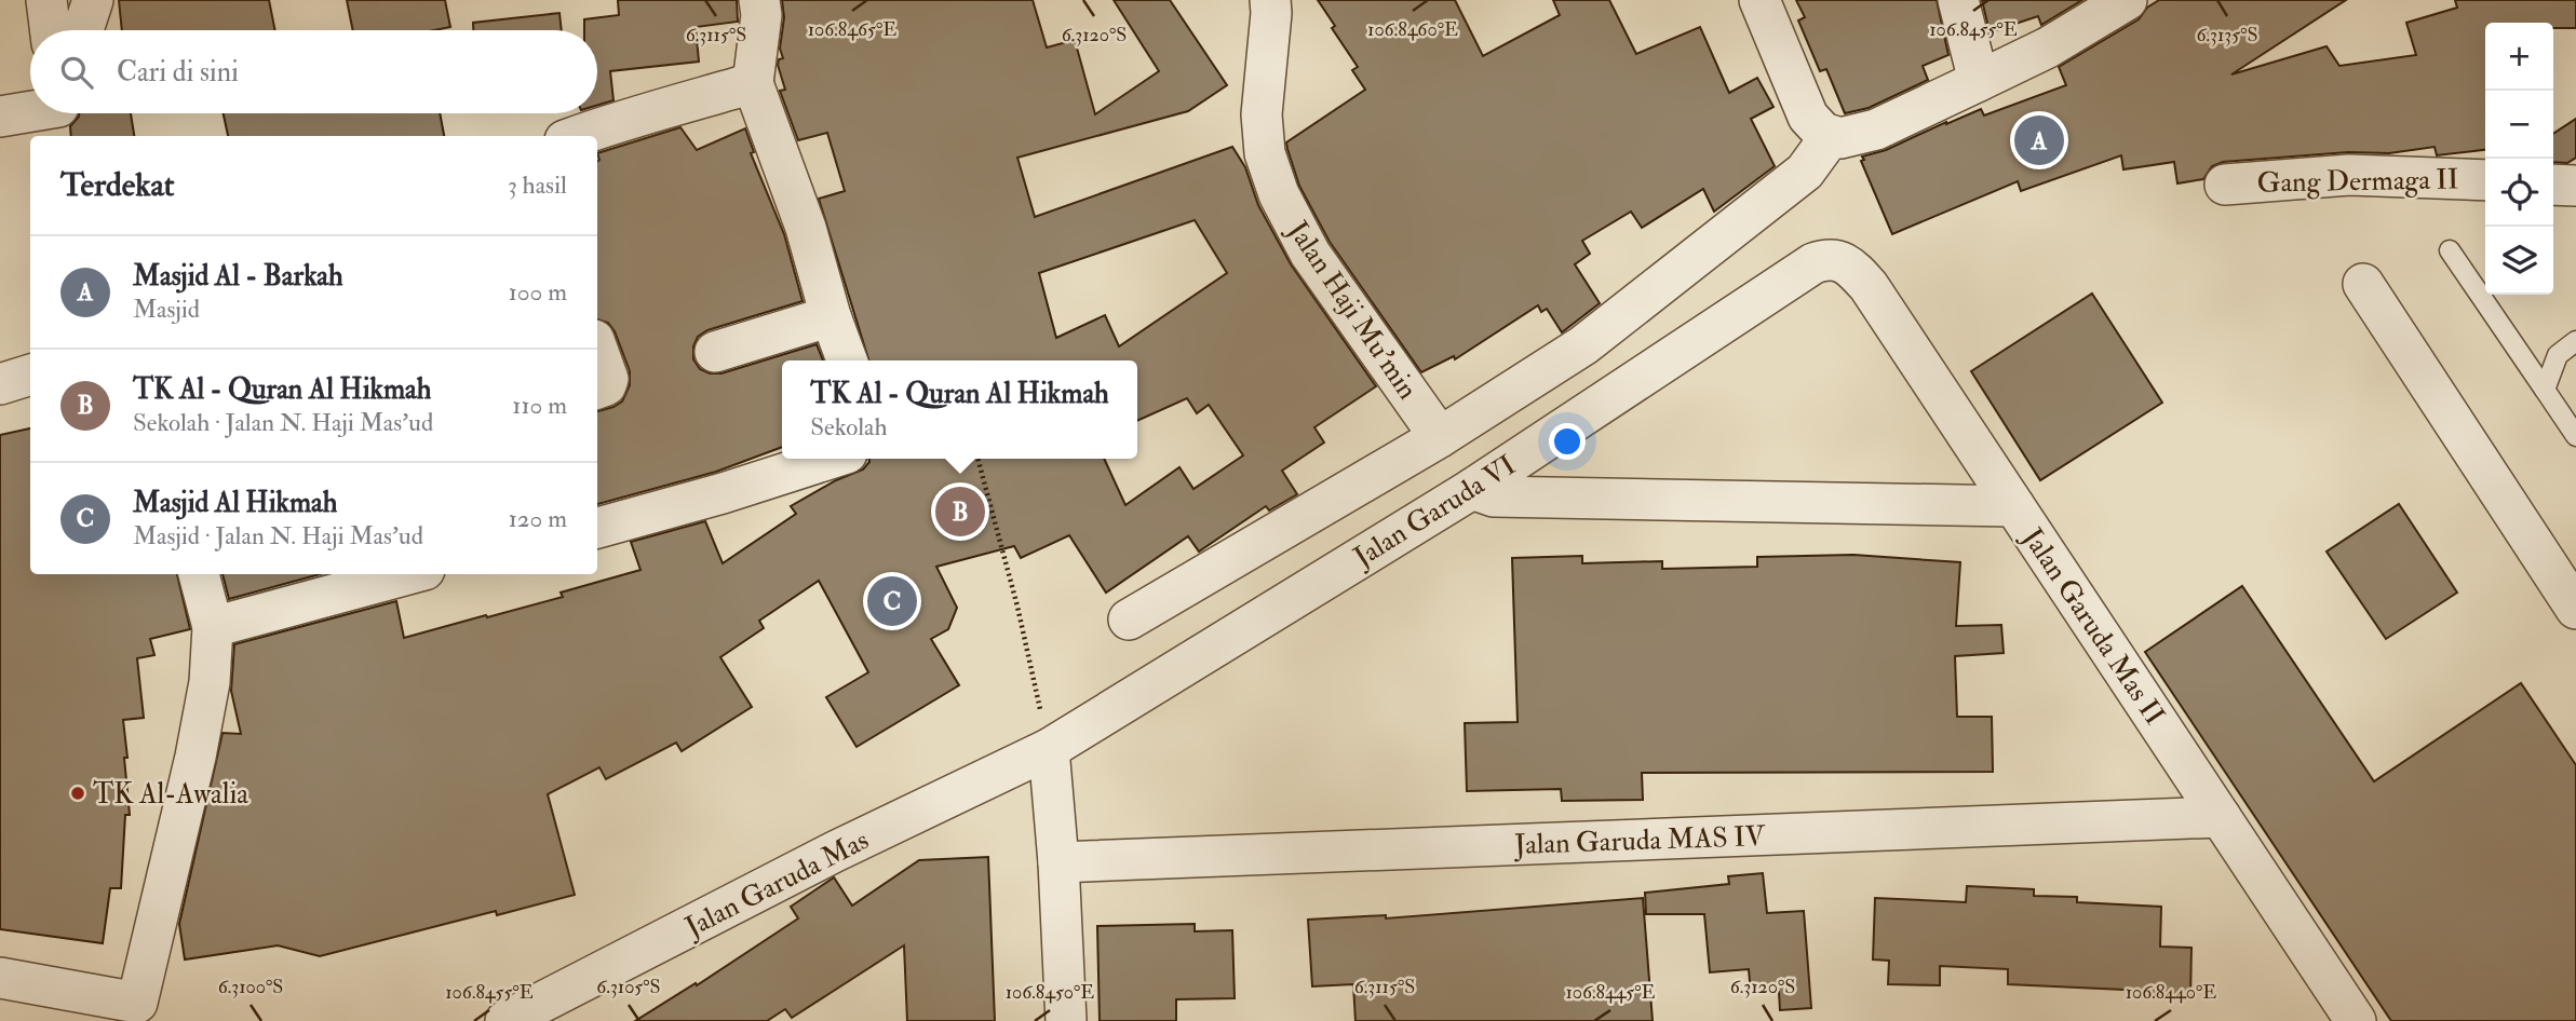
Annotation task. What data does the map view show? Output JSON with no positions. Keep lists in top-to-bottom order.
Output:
{
  "streets": {
    "street": [
      "Gang Dermaga II",
      "Jalan Haji Mu'min",
      "Jalan Garuda VI",
      "Jalan Garuda Mas II",
      "Jalan Garuda MAS IV",
      "Jalan Garuda Mas"
    ]
  },
  "crossings": [
    ["Jalan Garuda VI", "Jalan Garuda Mas II"],
    ["Jalan Garuda VI", "Jalan Garuda Mas"],
    ["Jalan Garuda Mas II", "Jalan Garuda MAS IV"]
  ],
  "places": ["TK Al-Awalia"],
  "page": {
    "map_buttons": ["+", "−"],
    "search": "Cari di sini",
    "pins": ["A", "B", "C"],
    "heading": ["Terdekat", "3 hasil"],
    "list": [
      {
        "mark": "A",
        "name": "Masjid Al - Barkah",
        "note": "Masjid",
        "value": "100 m"
      },
      {
        "mark": "B",
        "name": "TK Al - Quran Al Hikmah",
        "note": "Sekolah · Jalan N. Haji Mas'ud",
        "value": "110 m"
      },
      {
        "mark": "C",
        "name": "Masjid Al Hikmah",
        "note": "Masjid · Jalan N. Haji Mas'ud",
        "value": "120 m"
      }
    ],
    "popup": ["TK Al - Quran Al Hikmah", "Sekolah"]
  },
  "coordinates": [
    "106.8465°E",
    "106.8460°E",
    "106.8455°E",
    "6.3115°S",
    "6.3120°S",
    "6.3135°S",
    "6.3100°S",
    "6.3105°S",
    "106.8450°E",
    "106.8445°E",
    "106.8440°E"
  ]
}
